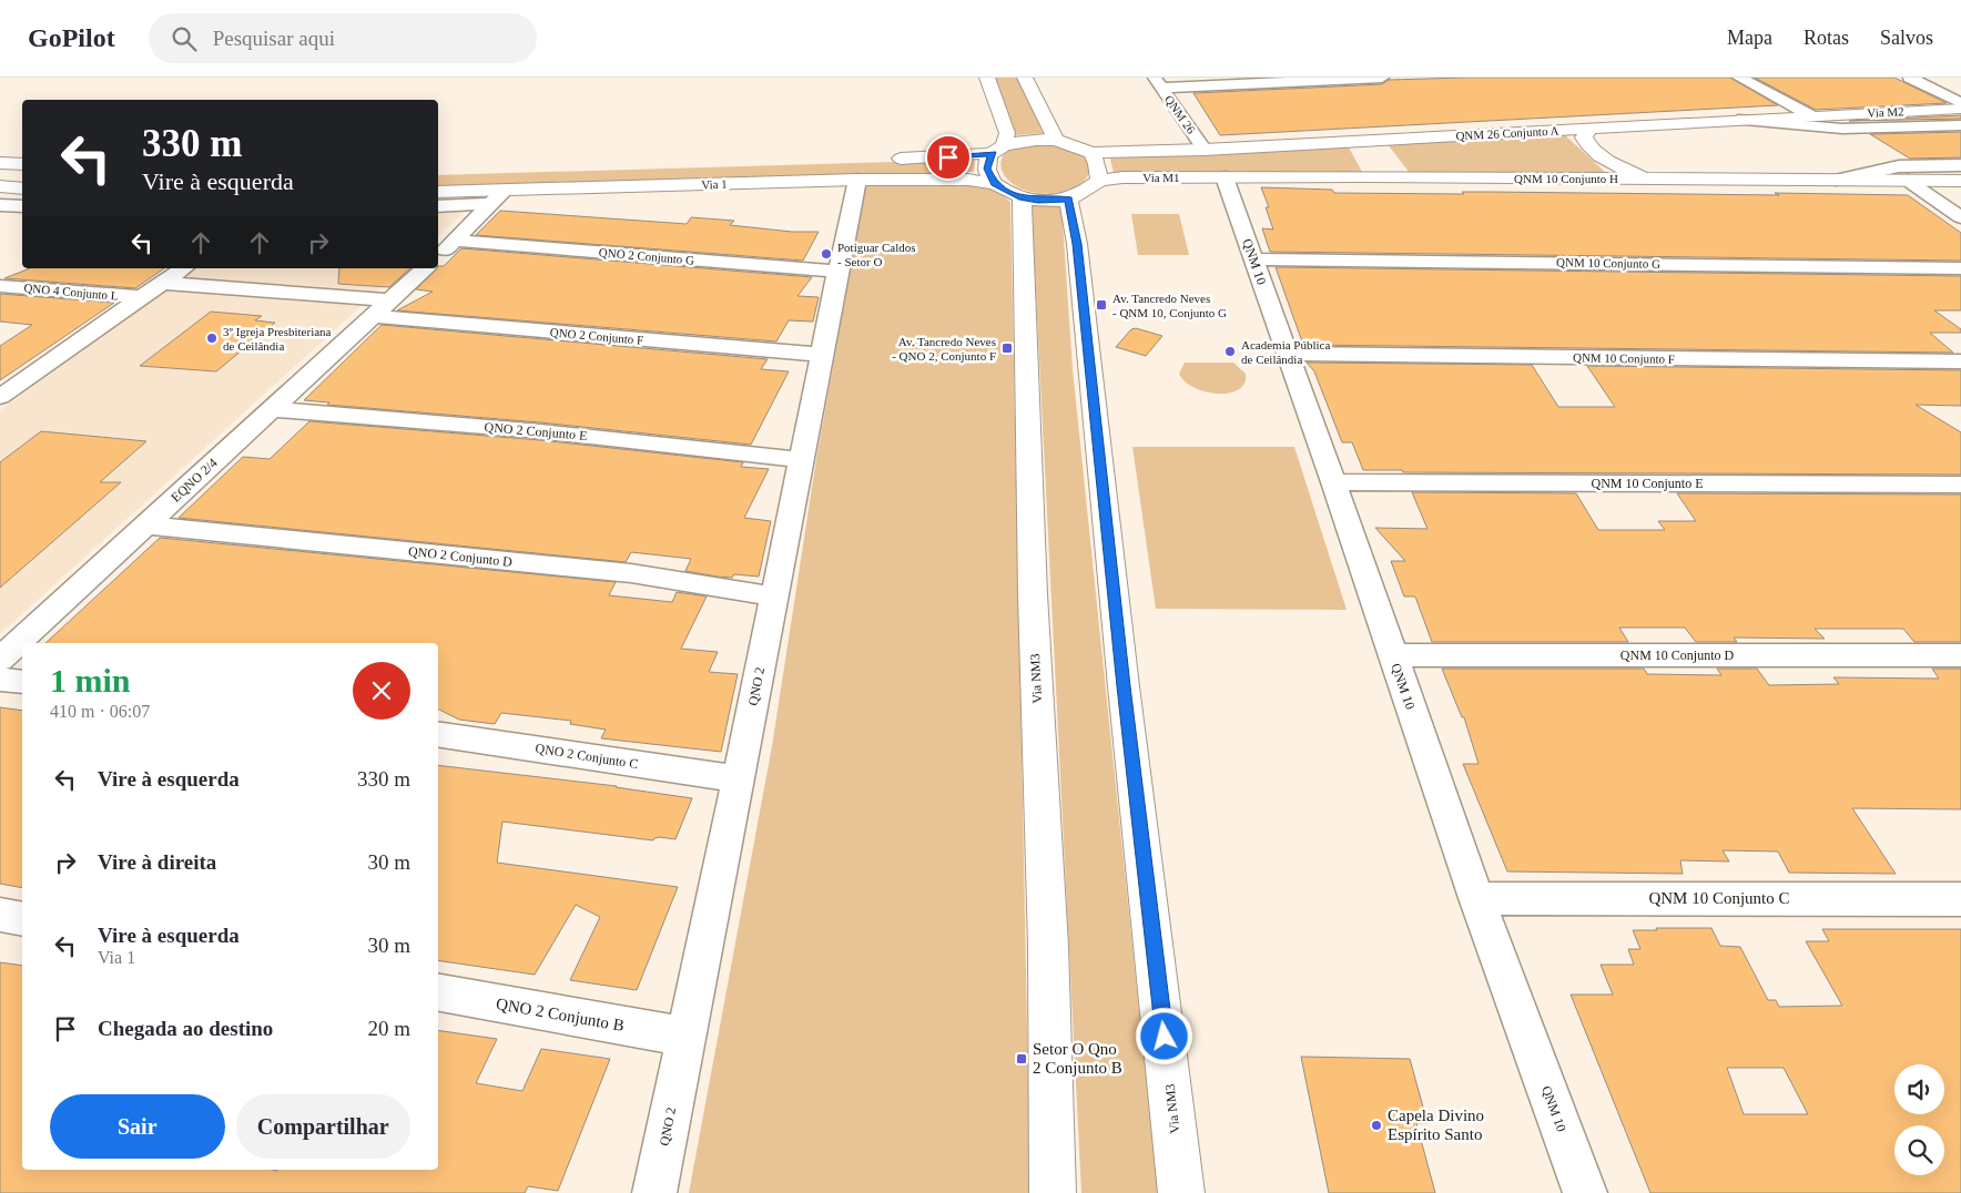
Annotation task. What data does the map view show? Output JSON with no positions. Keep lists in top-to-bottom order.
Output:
{
  "streets": {
    "main road": [
      "Via M2",
      "QNM 26 Conjunto A",
      "Via M1",
      "QNM 10 Conjunto H",
      "Via 1",
      "Via NM3"
    ],
    "street": [
      "QNM 26",
      "QNO 2 Conjunto G",
      "QNM 10",
      "QNM 10 Conjunto G",
      "QNO 4 Conjunto L",
      "QNO 2 Conjunto F",
      "QNM 10 Conjunto F",
      "QNO 2 Conjunto E",
      "EQNO 2/4",
      "QNM 10 Conjunto E",
      "QNO 2 Conjunto D",
      "QNM 10 Conjunto D",
      "QNO 2",
      "QNO 2 Conjunto C",
      "QNM 10 Conjunto C",
      "QNO 2 Conjunto B"
    ]
  },
  "crossings": [
    ["Via M2", "QNM 26 Conjunto A"],
    ["QNM 26", "QNM 26 Conjunto A"],
    ["QNM 26", "Via M1"],
    ["QNM 26 Conjunto A", "Via M1"],
    ["Via M1", "QNM 10 Conjunto H"],
    ["Via M1", "QNM 10"],
    ["QNM 10 Conjunto H", "QNM 10"],
    ["Via 1", "Via NM3"],
    ["Via 1", "QNO 2"],
    ["QNO 2 Conjunto G", "QNO 2"],
    ["QNM 10", "QNM 10 Conjunto G"],
    ["QNM 10", "QNM 10 Conjunto F"],
    ["QNM 10", "QNM 10 Conjunto E"],
    ["QNM 10", "QNM 10 Conjunto D"],
    ["QNM 10", "QNM 10 Conjunto C"],
    ["QNO 2 Conjunto F", "EQNO 2/4"],
    ["QNO 2 Conjunto F", "QNO 2"],
    ["QNO 2 Conjunto E", "EQNO 2/4"],
    ["QNO 2 Conjunto E", "QNO 2"],
    ["EQNO 2/4", "QNO 2 Conjunto D"],
    ["QNO 2 Conjunto D", "QNO 2"],
    ["QNO 2", "QNO 2 Conjunto C"],
    ["QNO 2", "QNO 2 Conjunto B"]
  ],
  "places": {
    "other": [
      "Potiguar Caldos - Setor O",
      "3º Igreja Presbiteriana de Ceilândia",
      "Academia Pública de Ceilândia",
      "Capela Divino Espírito Santo"
    ],
    "transit": ["Av. Tancredo Neves - QNM 10, Conjunto G", "Av. Tancredo Neves - QNO 2, Conjunto F", "Setor O Qno 2 Conjunto B"]
  },
  "page": {
    "header": "GoPilot",
    "search": "Pesquisar aqui",
    "nav": ["Mapa", "Rotas", "Salvos"],
    "turn": ["330 m", "Vire à esquerda"],
    "heading": ["1 min", "410 m · 06:07"],
    "list": [
      {
        "name": "Vire à esquerda",
        "value": "330 m"
      },
      {
        "name": "Vire à direita",
        "value": "30 m"
      },
      {
        "name": "Vire à esquerda",
        "note": "Via 1",
        "value": "30 m"
      },
      {
        "name": "Chegada ao destino",
        "value": "20 m"
      }
    ],
    "buttons": ["Sair", "Compartilhar"]
  }
}
